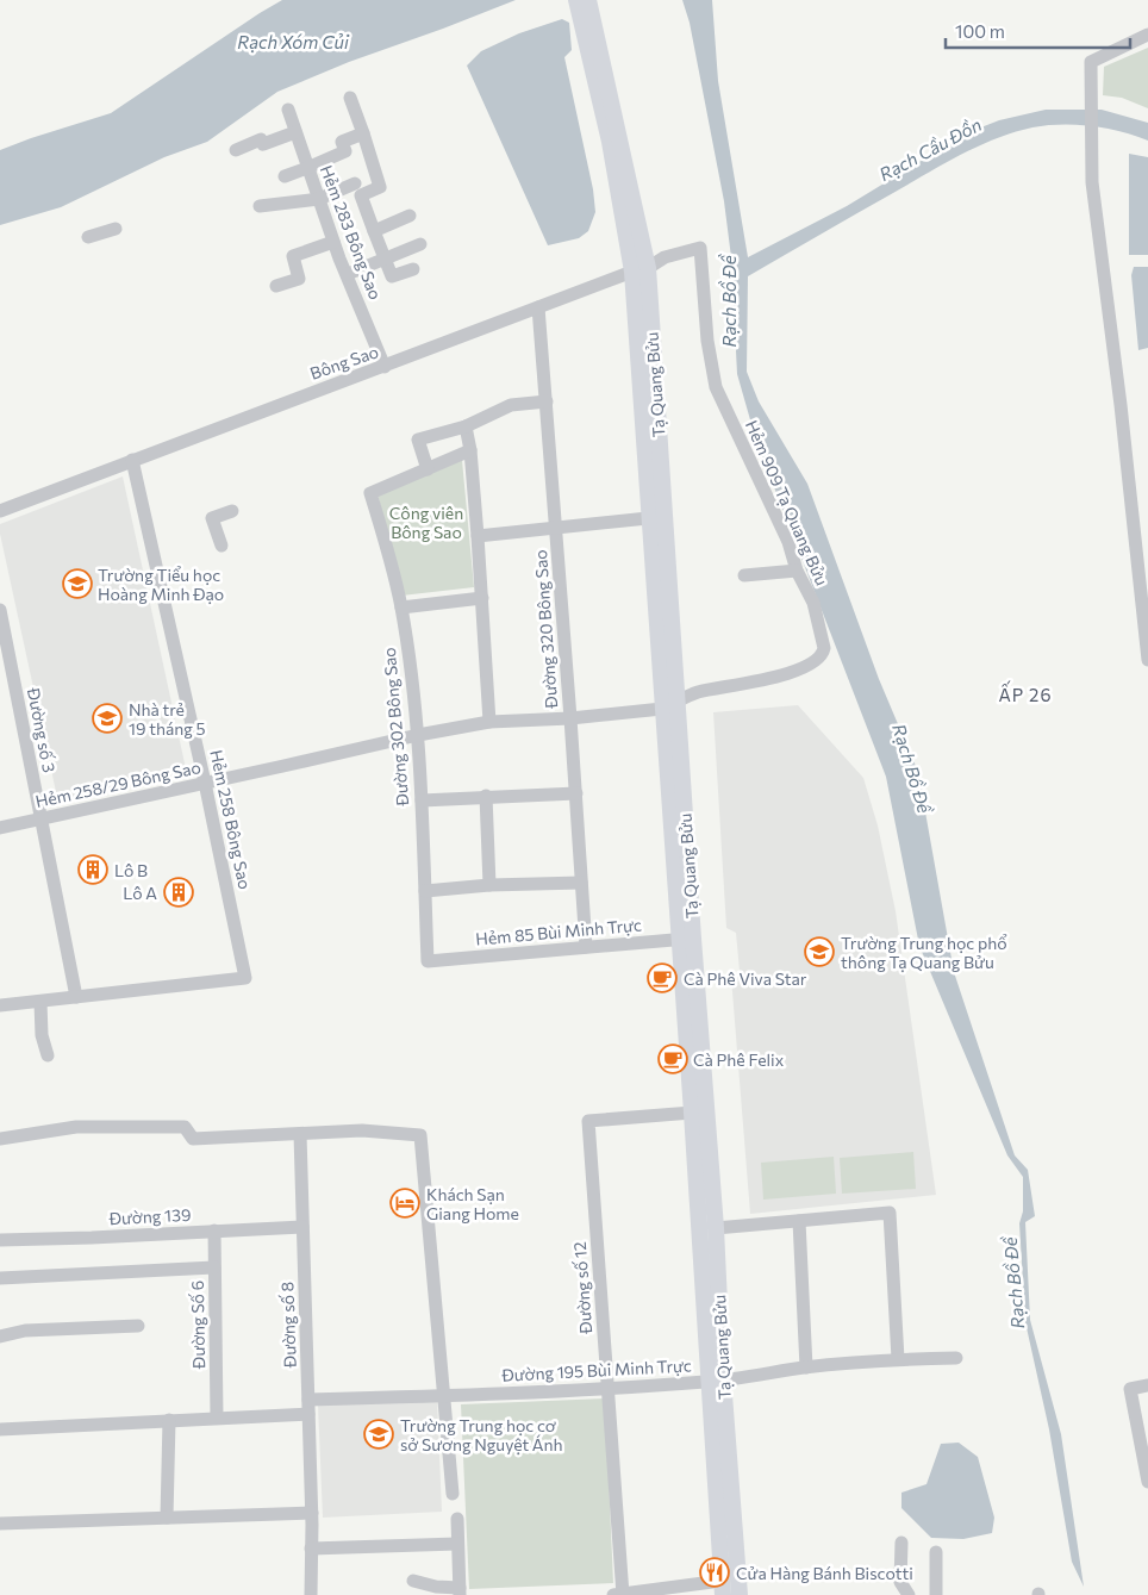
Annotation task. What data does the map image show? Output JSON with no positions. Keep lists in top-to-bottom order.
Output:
{
  "streets": {
    "main road": ["Tạ Quang Bửu"],
    "street": [
      "Hẻm 283 Bông Sao",
      "Bông Sao",
      "Hẻm 909 Tạ Quang Bửu",
      "Đường 320 Bông Sao",
      "Đường 302 Bông Sao",
      "Đường số 3",
      "Hẻm 258/29 Bông Sao",
      "Hẻm 258 Bông Sao",
      "Hẻm 85 Bùi Minh Trực",
      "Đường 139",
      "Đường số 12",
      "Đường Số 6",
      "Đường số 8",
      "Đường 195 Bùi Minh Trực"
    ]
  },
  "crossings": [
    ["Hẻm 283 Bông Sao", "Bông Sao"],
    ["Bông Sao", "Tạ Quang Bửu"],
    ["Bông Sao", "Hẻm 909 Tạ Quang Bửu"],
    ["Bông Sao", "Đường 320 Bông Sao"],
    ["Bông Sao", "Hẻm 258 Bông Sao"],
    ["Tạ Quang Bửu", "Hẻm 909 Tạ Quang Bửu"],
    ["Tạ Quang Bửu", "Hẻm 258/29 Bông Sao"],
    ["Tạ Quang Bửu", "Hẻm 85 Bùi Minh Trực"],
    ["Tạ Quang Bửu", "Đường số 12"],
    ["Tạ Quang Bửu", "Đường 195 Bùi Minh Trực"],
    ["Hẻm 909 Tạ Quang Bửu", "Hẻm 258/29 Bông Sao"],
    ["Đường 320 Bông Sao", "Hẻm 258/29 Bông Sao"],
    ["Đường 320 Bông Sao", "Hẻm 85 Bùi Minh Trực"],
    ["Đường 302 Bông Sao", "Hẻm 258/29 Bông Sao"],
    ["Đường 302 Bông Sao", "Hẻm 85 Bùi Minh Trực"],
    ["Đường số 3", "Hẻm 258/29 Bông Sao"],
    ["Đường số 3", "Hẻm 258 Bông Sao"],
    ["Hẻm 258/29 Bông Sao", "Hẻm 258 Bông Sao"],
    ["Đường 139", "Đường Số 6"],
    ["Đường 139", "Đường số 8"],
    ["Đường số 12", "Đường 195 Bùi Minh Trực"],
    ["Đường Số 6", "Đường 195 Bùi Minh Trực"],
    ["Đường số 8", "Đường 195 Bùi Minh Trực"]
  ],
  "districts": ["ẤP 26"],
  "water": ["Rạch Xóm Củi", "Rạch Cầu Đồn", "Rạch Bồ Đề"],
  "parks": ["Công viên Bông Sao"],
  "places": {
    "school or university": [
      "Trường Tiểu học Hoàng Minh Đạo",
      "Nhà trẻ 19 tháng 5",
      "Trường Trung học phổ thông Tạ Quang Bửu",
      "Trường Trung học cơ sở Sương Nguyệt Ánh"
    ],
    "building": ["Lô B", "Lô A"],
    "cafe": ["Cà Phê Viva Star", "Cà Phê Felix"],
    "hotel": ["Khách Sạn Giang Home"],
    "restaurant": ["Cửa Hàng Bánh Biscotti"]
  },
  "scale_bar": "100 m"
}
